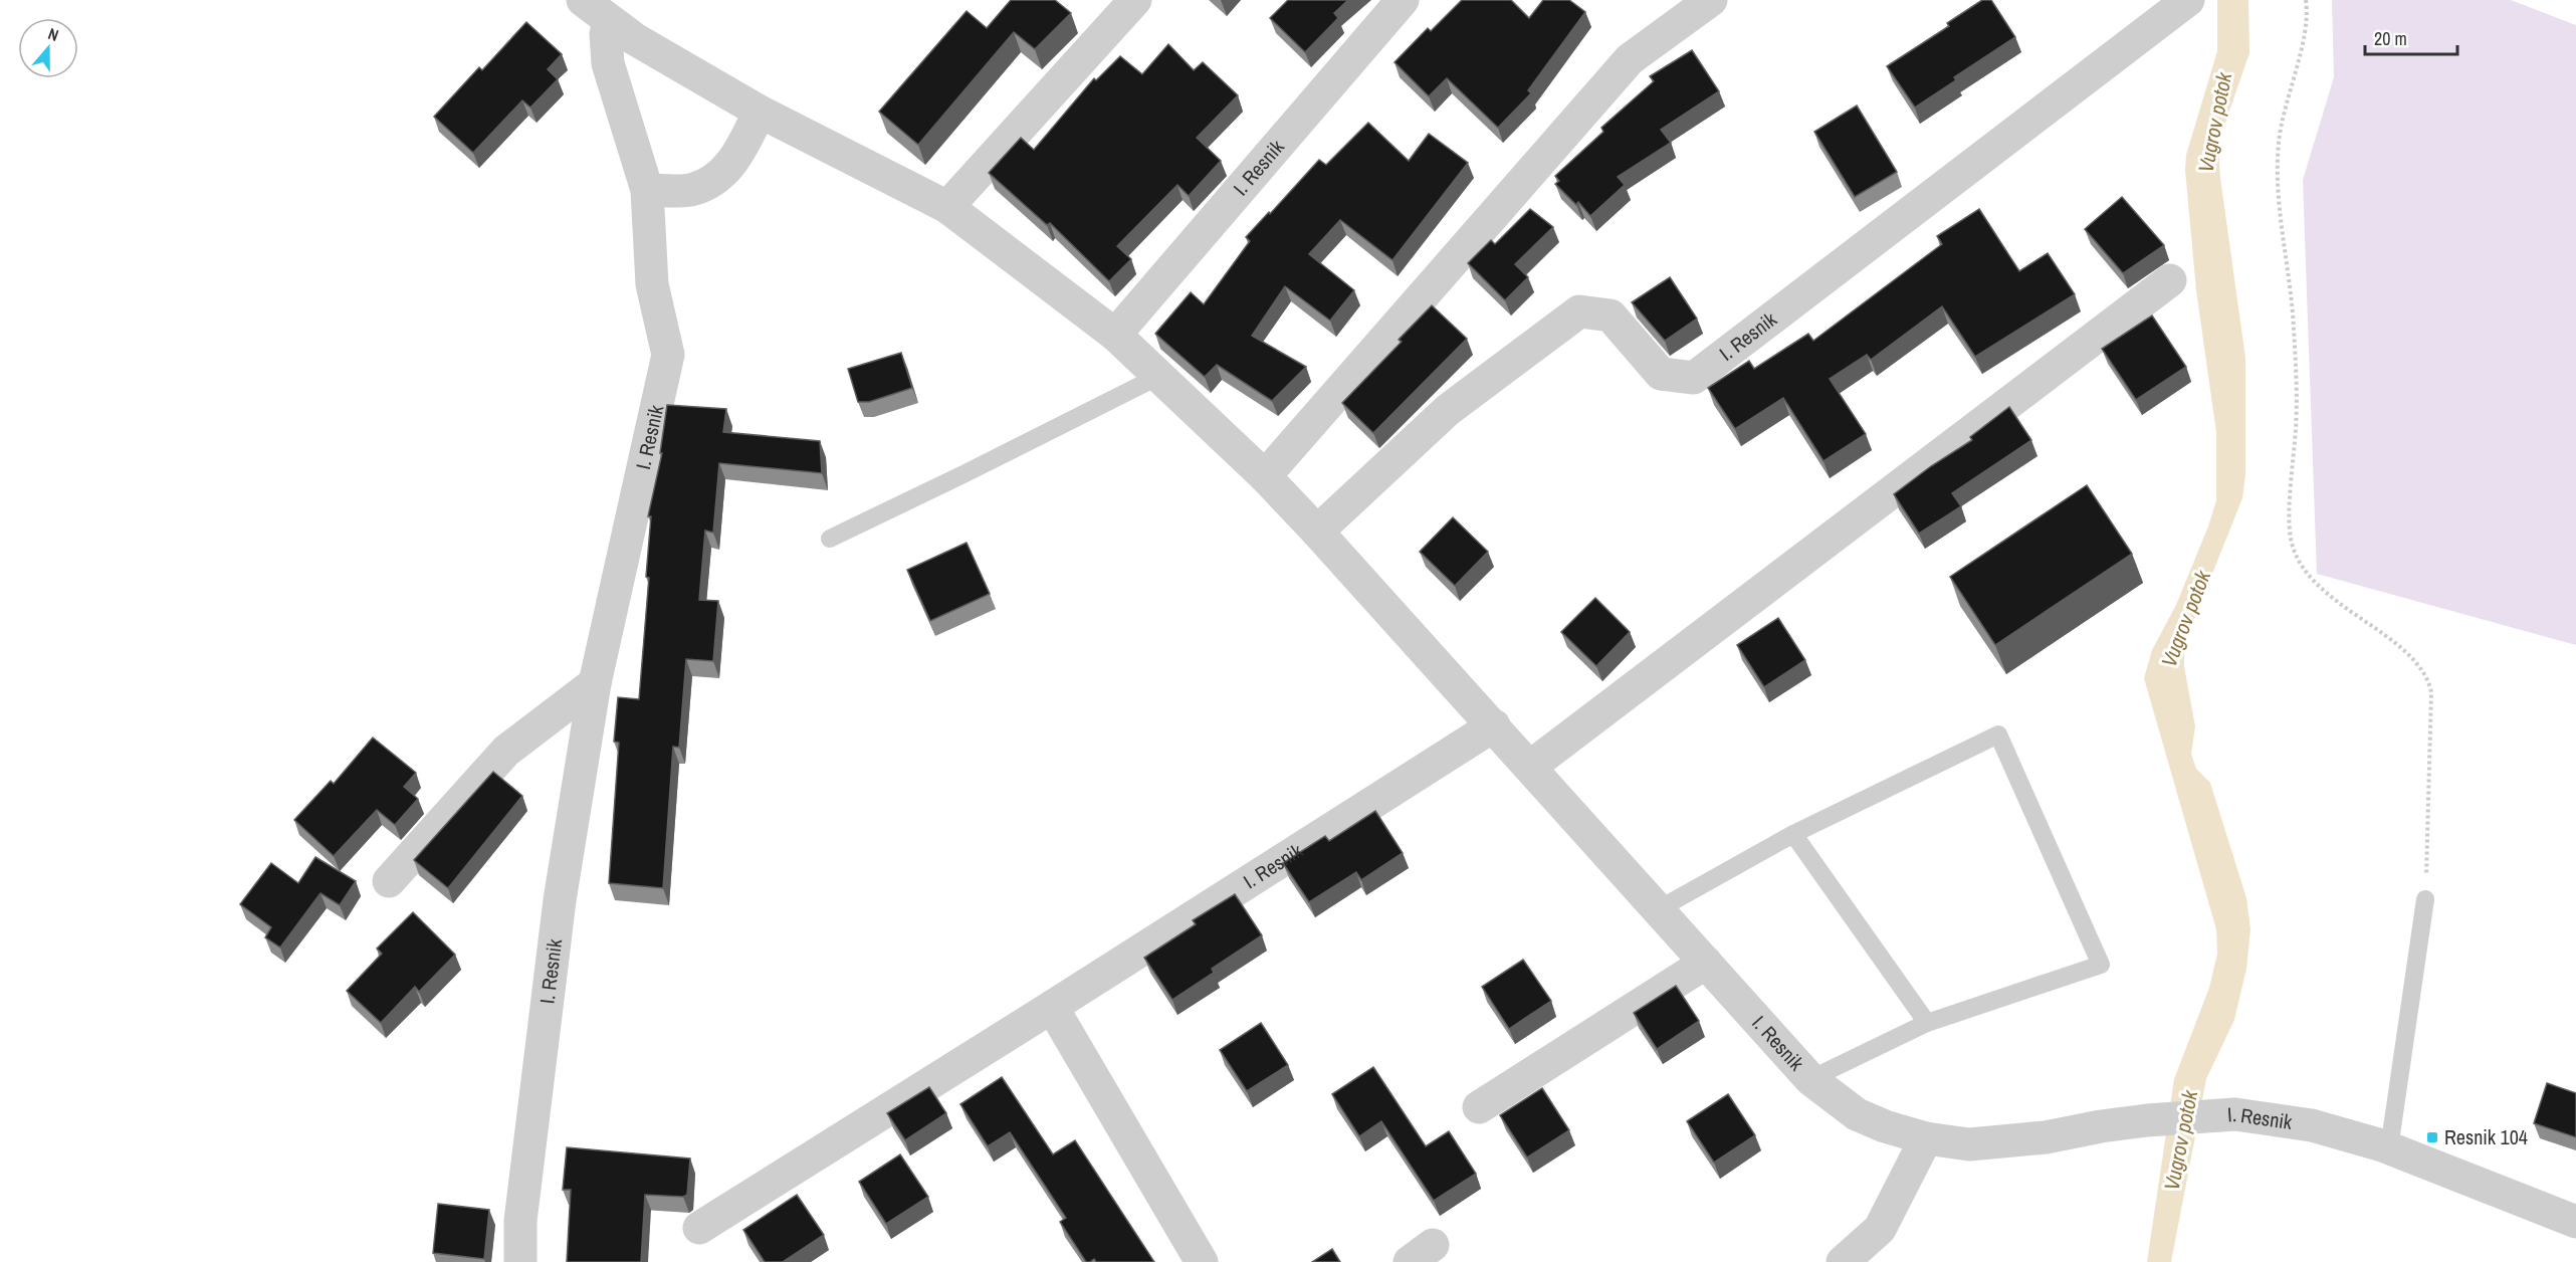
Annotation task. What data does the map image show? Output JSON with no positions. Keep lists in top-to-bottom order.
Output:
{
  "streets": {
    "street": ["I. Resnik"]
  },
  "water": ["Vugrov potok"],
  "places": {
    "transit": ["Resnik 104"]
  },
  "scale_bar": "20 m",
  "north": "top"
}
